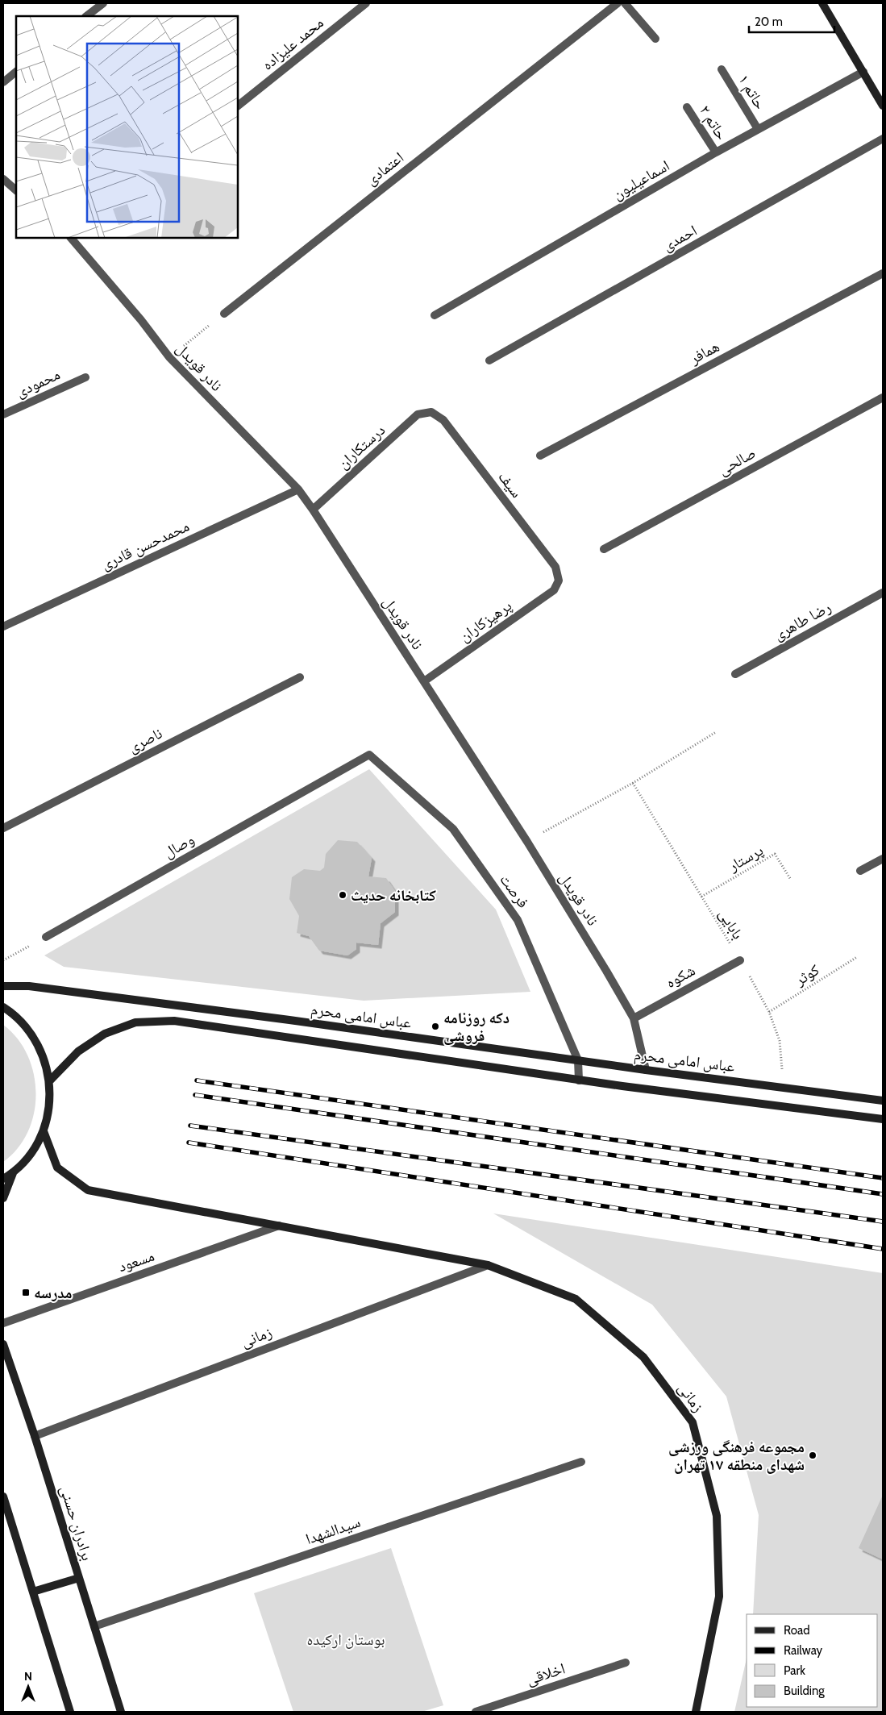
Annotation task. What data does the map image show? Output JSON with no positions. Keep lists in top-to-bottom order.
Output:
{
  "streets": {
    "street": [
      "محمد علیزاده",
      "حاتم ۱",
      "حاتم ۲",
      "اعتمادی",
      "اسماعیلیون",
      "احمدی",
      "همافر",
      "نادر قویدل",
      "محمودی",
      "درستکاران",
      "صالحی",
      "سیف",
      "محمدحسن قادری",
      "پرهیزکاران",
      "رضا طاهری",
      "ناصری",
      "وصال",
      "فرصت",
      "شکوه",
      "عباس امامی محرم",
      "مسعود",
      "زمانی",
      "برادران حسنی",
      "سیدالشهدا",
      "اخلاقی"
    ],
    "path": ["پرستار", "بابایی", "کوثر"]
  },
  "crossings": [
    ["حاتم ۱", "اسماعیلیون"],
    ["حاتم ۲", "اسماعیلیون"],
    ["نادر قویدل", "درستکاران"],
    ["نادر قویدل", "محمدحسن قادری"],
    ["نادر قویدل", "پرهیزکاران"],
    ["نادر قویدل", "شکوه"],
    ["نادر قویدل", "عباس امامی محرم"],
    ["درستکاران", "سیف"],
    ["سیف", "پرهیزکاران"],
    ["وصال", "فرصت"],
    ["پرستار", "بابایی"],
    ["فرصت", "عباس امامی محرم"],
    ["بابایی", "کوثر"],
    ["بابایی", "شکوه"],
    ["بابایی", "عباس امامی محرم"],
    ["مسعود", "زمانی"],
    ["زمانی", "برادران حسنی"],
    ["برادران حسنی", "سیدالشهدا"]
  ],
  "parks": ["بوستان ارکیده"],
  "places": {
    "other": ["کتابخانه حدیث", "دکه روزنامه فروشی", "مجموعه فرهنگی ورزشی شهدای منطقه ۱۷ تهران"],
    "transit": ["مدرسه"]
  },
  "legend": [
    "Road",
    "Railway",
    "Park",
    "Building"
  ],
  "scale_bar": "20 m",
  "north": "top"
}
